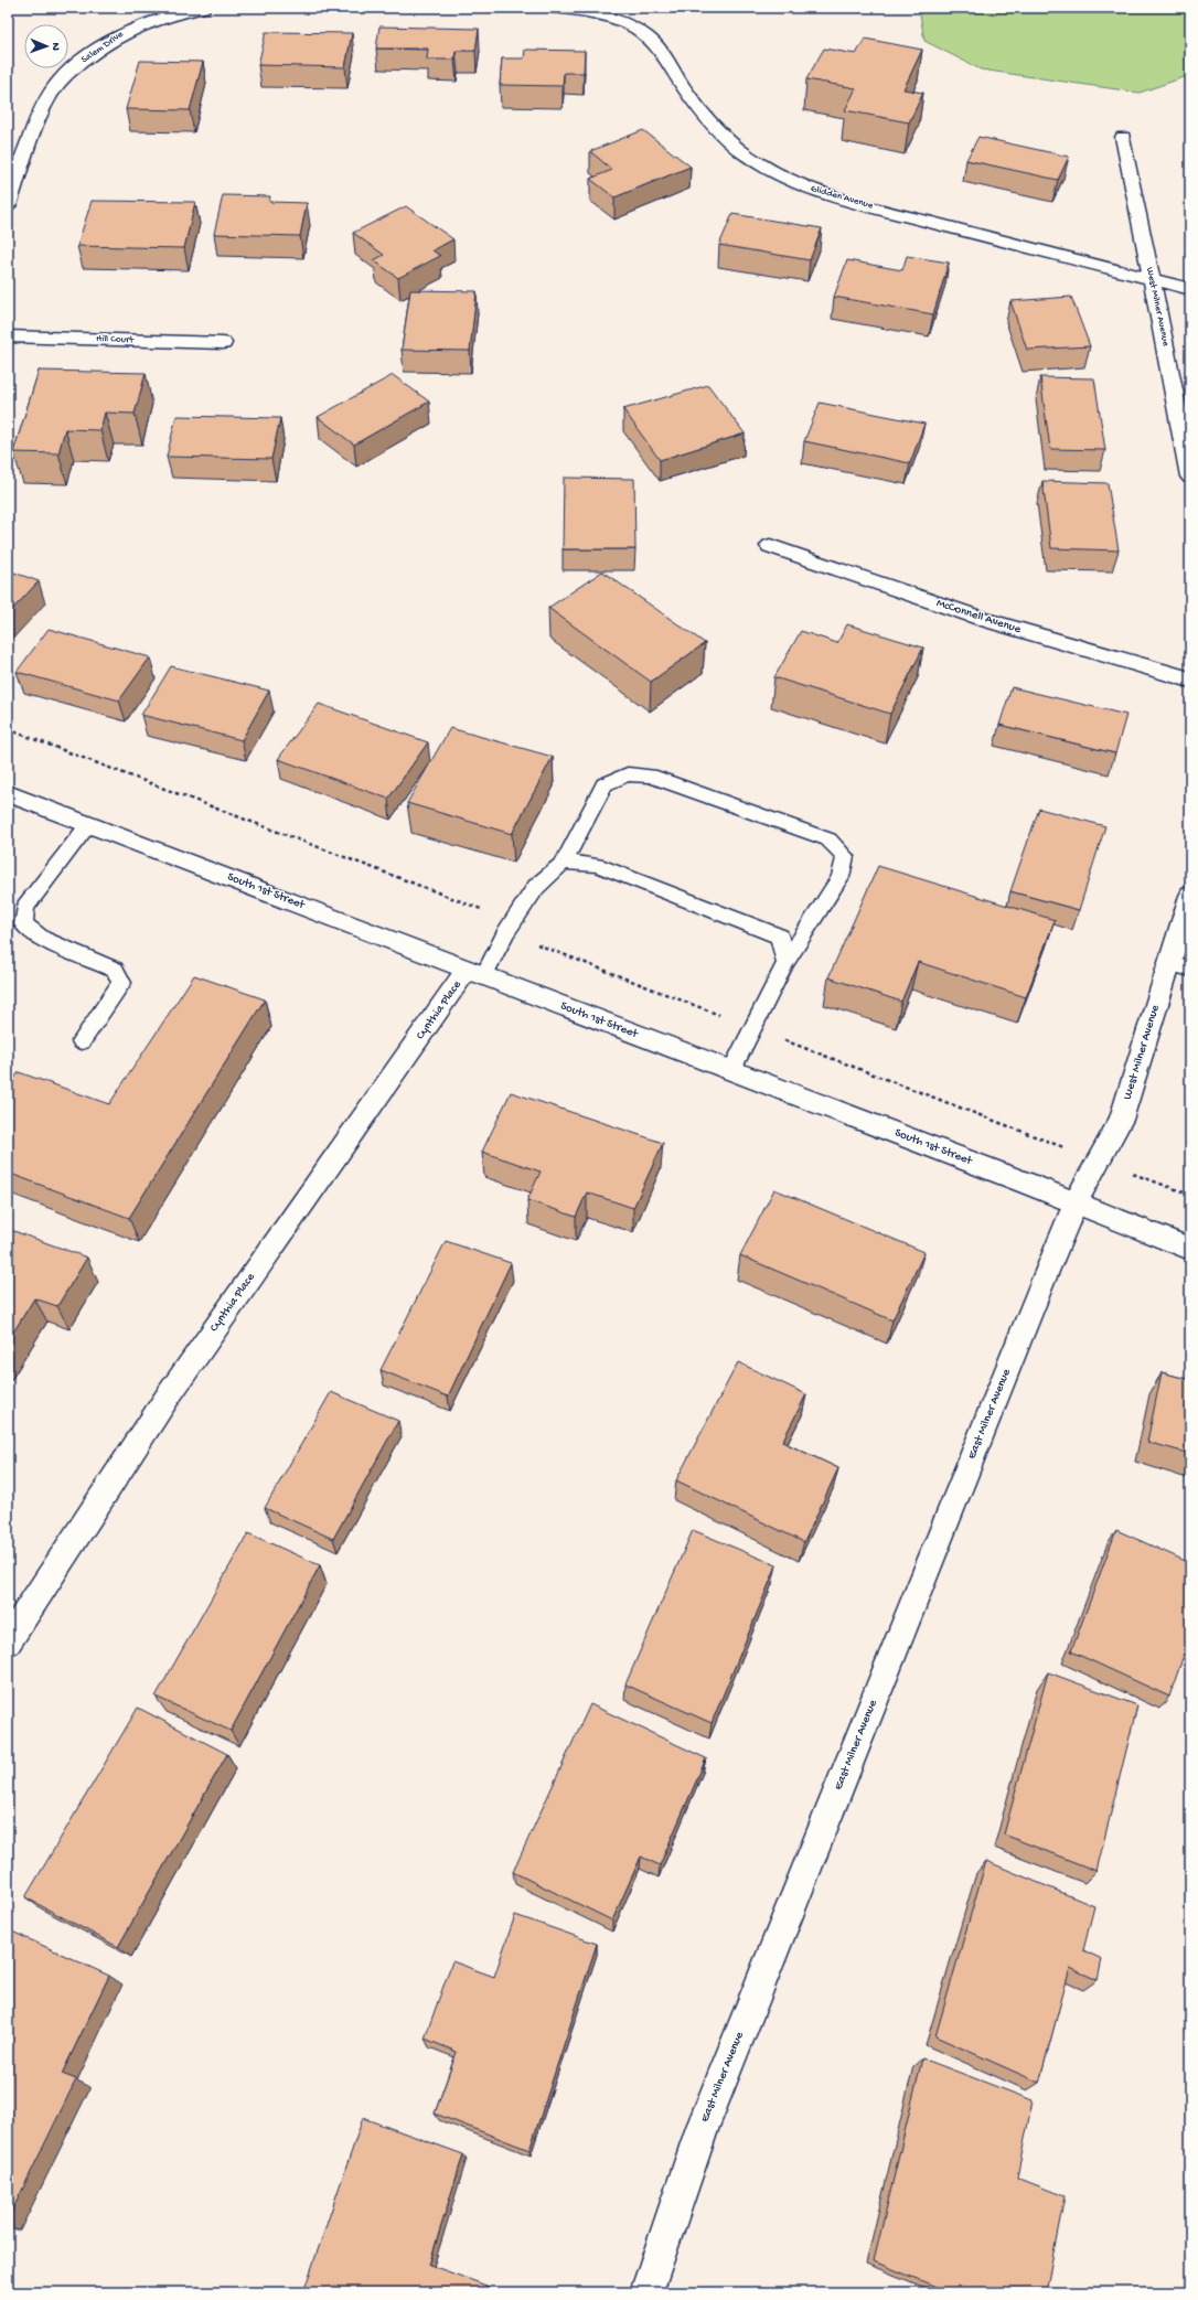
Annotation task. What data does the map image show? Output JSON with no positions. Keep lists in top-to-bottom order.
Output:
{
  "streets": {
    "street": [
      "Salem Drive",
      "Glidden Avenue",
      "West Milner Avenue",
      "Hill Court",
      "McConnell Avenue",
      "South 1st Street",
      "Cynthia Place",
      "East Milner Avenue"
    ]
  },
  "crossings": [
    ["Glidden Avenue", "West Milner Avenue"],
    ["West Milner Avenue", "South 1st Street"],
    ["West Milner Avenue", "East Milner Avenue"],
    ["South 1st Street", "Cynthia Place"],
    ["South 1st Street", "East Milner Avenue"]
  ],
  "north": "right"
}
